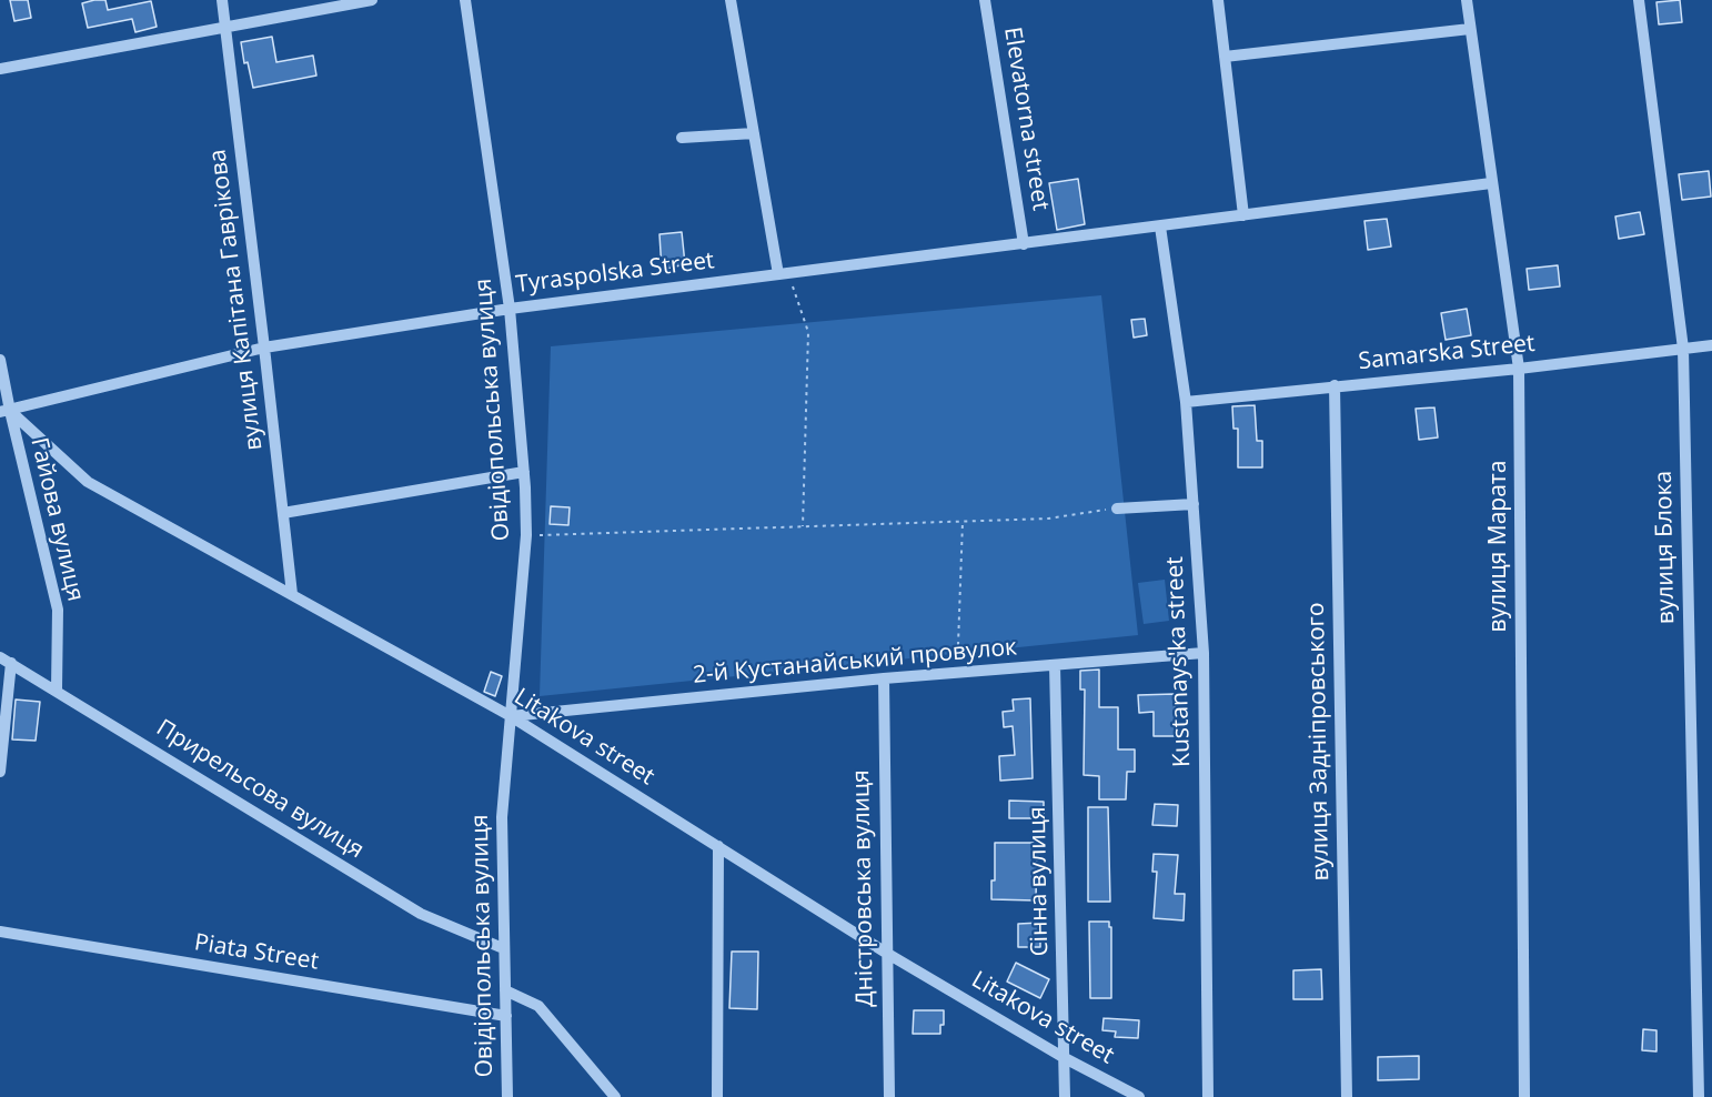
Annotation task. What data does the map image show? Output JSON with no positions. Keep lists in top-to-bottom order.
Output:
{
  "streets": {
    "street": [
      "Elevatorna street",
      "Tyraspolska Street",
      "вулиця Капітана Гаврікова",
      "Samarska Street",
      "Овідіопольська вулиця",
      "Гайова вулиця",
      "вулиця Марата",
      "вулиця Блока",
      "2-й Кустанайський провулок",
      "Kustanays'ka street",
      "Litakova street",
      "вулиця Задніпровського",
      "Прирельсова вулиця",
      "Сінна вулиця",
      "Дністровська вулиця",
      "Piata Street"
    ]
  },
  "crossings": [
    ["Elevatorna street", "Tyraspolska Street"],
    ["Tyraspolska Street", "вулиця Капітана Гаврікова"],
    ["Tyraspolska Street", "Овідіопольська вулиця"],
    ["Tyraspolska Street", "Гайова вулиця"],
    ["Tyraspolska Street", "вулиця Марата"],
    ["Tyraspolska Street", "Kustanays'ka street"],
    ["Tyraspolska Street", "Litakova street"],
    ["вулиця Капітана Гаврікова", "Litakova street"],
    ["Samarska Street", "вулиця Марата"],
    ["Samarska Street", "вулиця Блока"],
    ["Samarska Street", "Kustanays'ka street"],
    ["Samarska Street", "вулиця Задніпровського"],
    ["Овідіопольська вулиця", "2-й Кустанайський провулок"],
    ["Овідіопольська вулиця", "Litakova street"],
    ["Овідіопольська вулиця", "Прирельсова вулиця"],
    ["Овідіопольська вулиця", "Piata Street"],
    ["Гайова вулиця", "Litakova street"],
    ["Гайова вулиця", "Прирельсова вулиця"],
    ["2-й Кустанайський провулок", "Kustanays'ka street"],
    ["2-й Кустанайський провулок", "Litakova street"],
    ["2-й Кустанайський провулок", "Сінна вулиця"],
    ["2-й Кустанайський провулок", "Дністровська вулиця"],
    ["Litakova street", "Сінна вулиця"],
    ["Litakova street", "Дністровська вулиця"]
  ]
}
